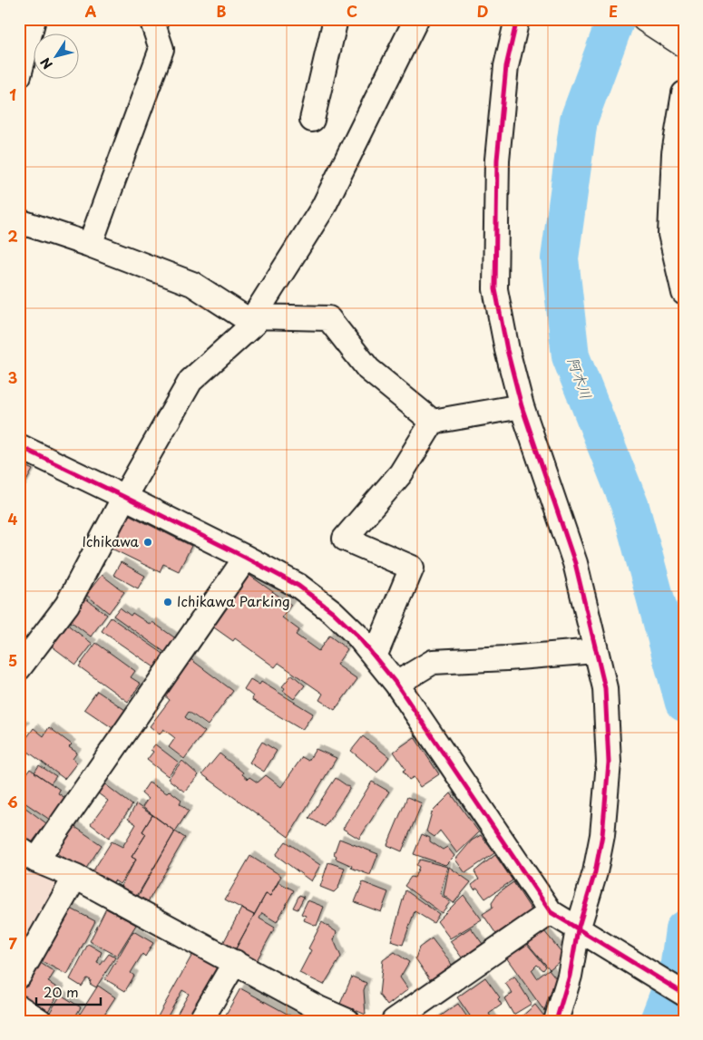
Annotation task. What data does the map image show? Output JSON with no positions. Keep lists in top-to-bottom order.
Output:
{
  "water": ["阿木川"],
  "places": ["Ichikawa", "Ichikawa Parking"],
  "scale_bar": "20 m",
  "north": "bottom left",
  "grid": {
    "columns": [
      "A",
      "B",
      "C",
      "D",
      "E"
    ],
    "rows": [
      "1",
      "2",
      "3",
      "4",
      "5",
      "6",
      "7"
    ]
  }
}
